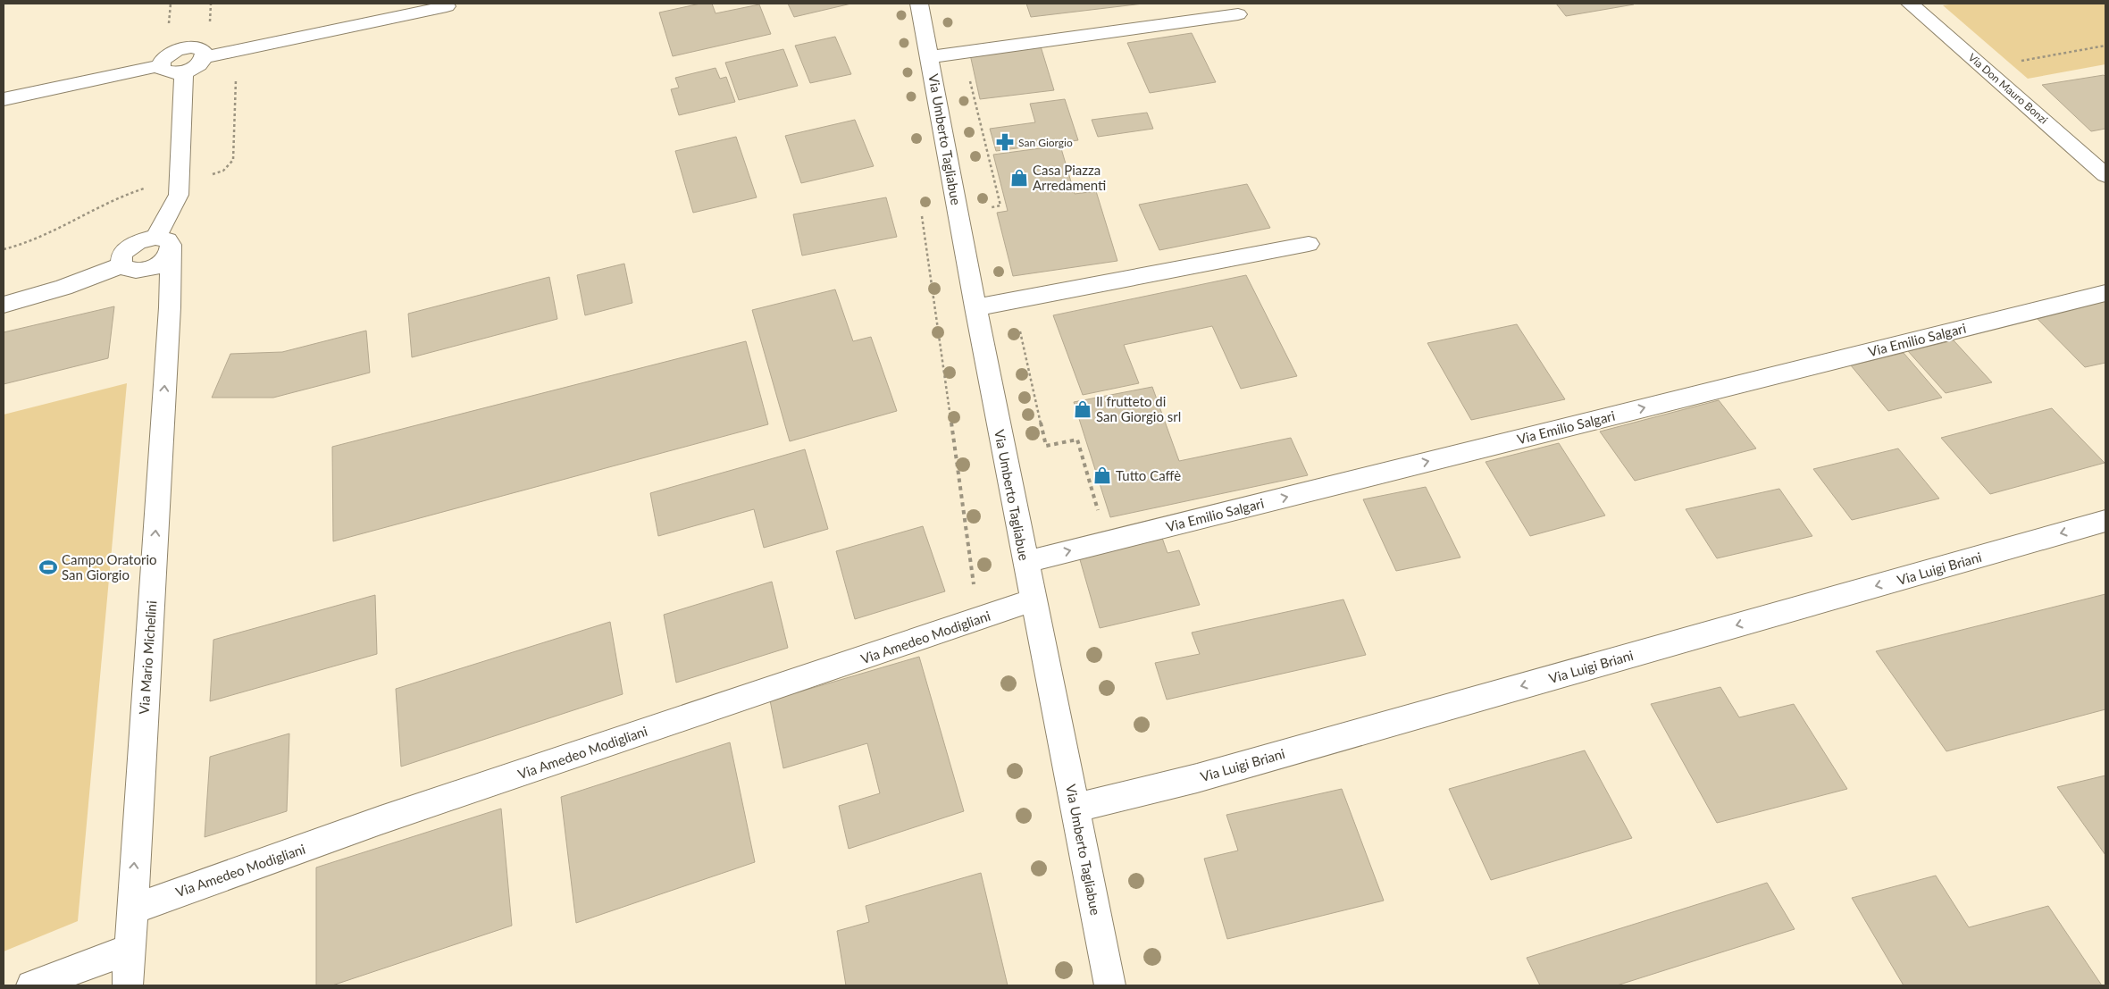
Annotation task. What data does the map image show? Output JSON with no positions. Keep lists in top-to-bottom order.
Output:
{
  "streets": {
    "street": [
      "Via Don Mauro Bonzi",
      "Via Umberto Tagliabue",
      "Via Emilio Salgari",
      "Via Luigi Briani",
      "Via Amedeo Modigliani",
      "Via Mario Michelini"
    ]
  },
  "crossings": [
    ["Via Umberto Tagliabue", "Via Emilio Salgari"],
    ["Via Umberto Tagliabue", "Via Luigi Briani"],
    ["Via Umberto Tagliabue", "Via Amedeo Modigliani"],
    ["Via Amedeo Modigliani", "Via Mario Michelini"]
  ],
  "one_way": ["Via Emilio Salgari", "Via Luigi Briani", "Via Mario Michelini"],
  "places": {
    "pharmacy": ["San Giorgio"],
    "shop": ["Casa Piazza Arredamenti", "Il frutteto di San Giorgio srl", "Tutto Caffè"],
    "sports": ["Campo Oratorio San Giorgio"]
  }
}
